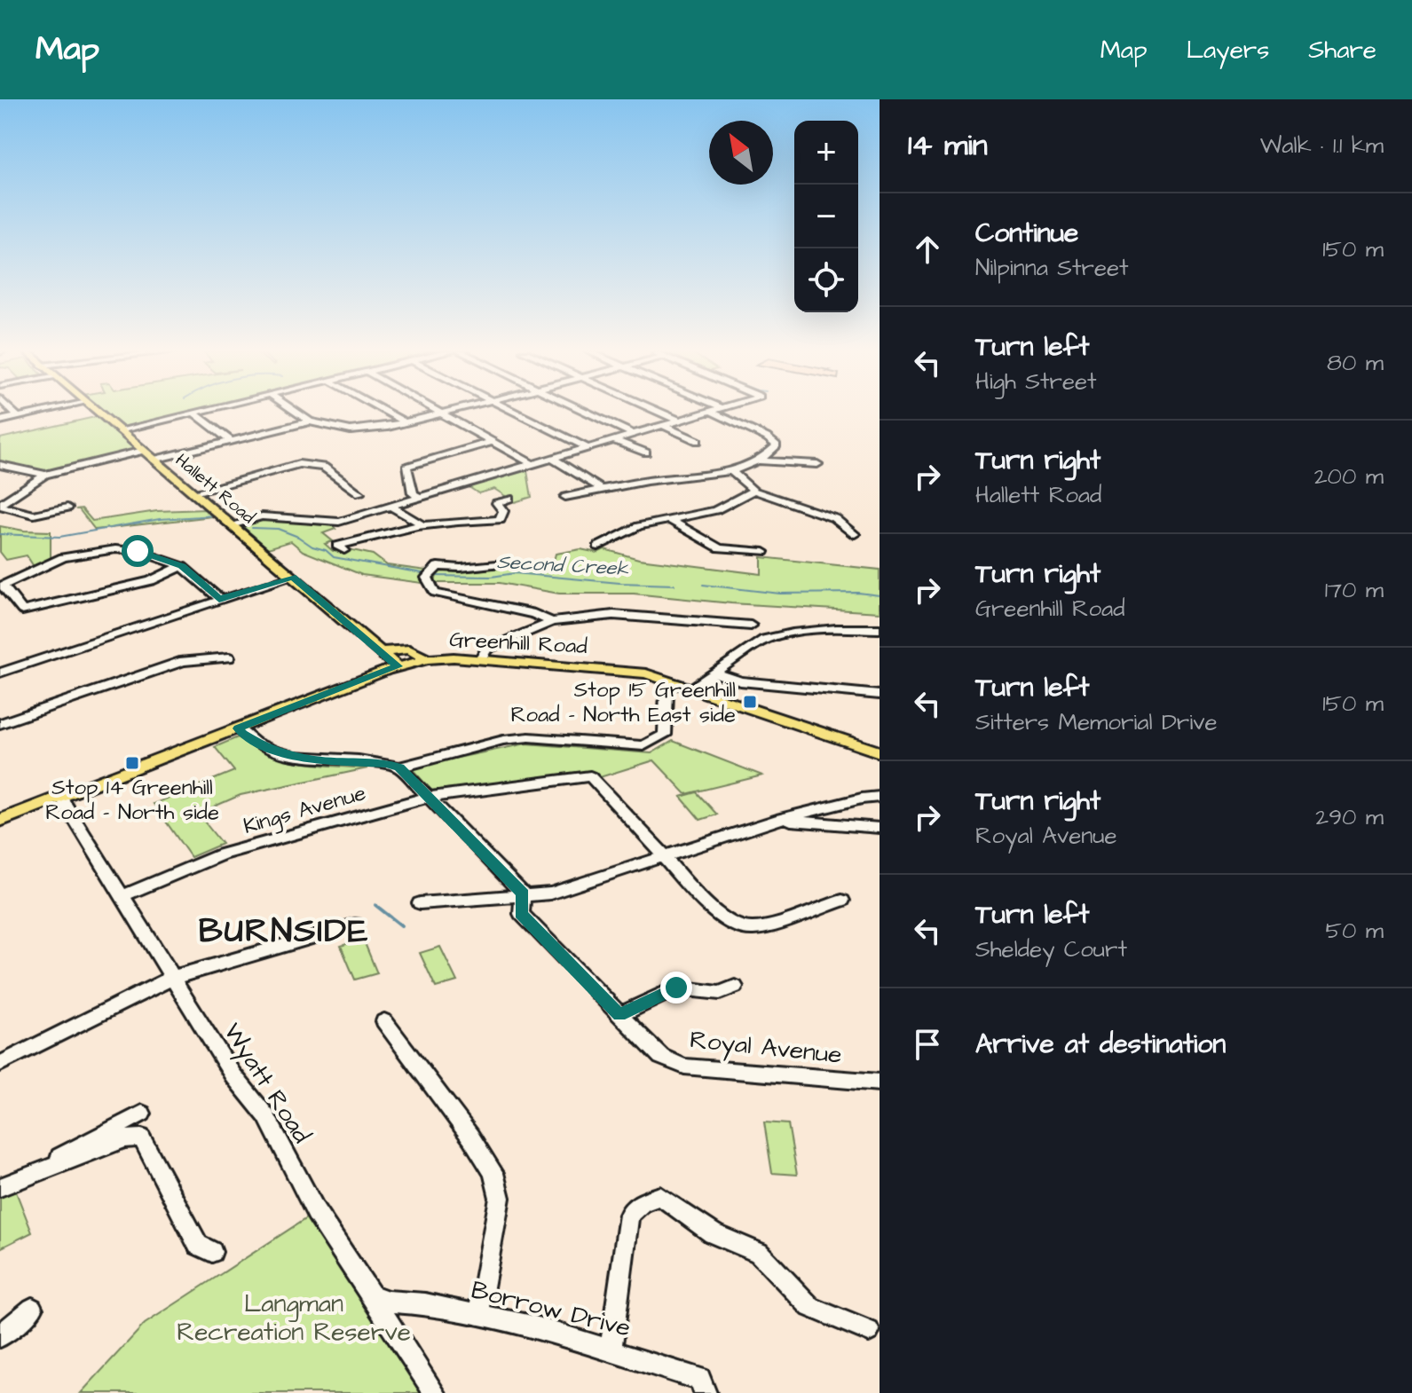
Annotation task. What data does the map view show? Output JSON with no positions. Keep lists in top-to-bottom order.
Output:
{
  "streets": {
    "main road": ["Hallett Road", "Greenhill Road"],
    "street": [
      "Kings Avenue",
      "Royal Avenue",
      "Wyatt Road",
      "Borrow Drive"
    ]
  },
  "crossings": [
    ["Hallett Road", "Greenhill Road"],
    ["Greenhill Road", "Wyatt Road"],
    ["Kings Avenue", "Royal Avenue"],
    ["Kings Avenue", "Wyatt Road"],
    ["Wyatt Road", "Borrow Drive"]
  ],
  "districts": ["BURNSIDE"],
  "water": ["Second Creek"],
  "parks": ["Langman Recreation Reserve"],
  "places": {
    "transit": ["Stop 15 Greenhill Road - North East side", "Stop 14 Greenhill Road - North side"]
  },
  "north": "top left",
  "page": {
    "header": "Map",
    "nav": ["Map", "Layers", "Share"],
    "heading": ["14 min", "Walk · 1.1 km"],
    "map_buttons": ["+", "−"],
    "list": [
      ["Continue", "Nilpinna Street", "150 m"],
      ["Turn left", "High Street", "80 m"],
      ["Turn right", "Hallett Road", "200 m"],
      ["Turn right", "Greenhill Road", "170 m"],
      ["Turn left", "Sitters Memorial Drive", "150 m"],
      ["Turn right", "Royal Avenue", "290 m"],
      ["Turn left", "Sheldey Court", "50 m"],
      "Arrive at destination"
    ]
  }
}
